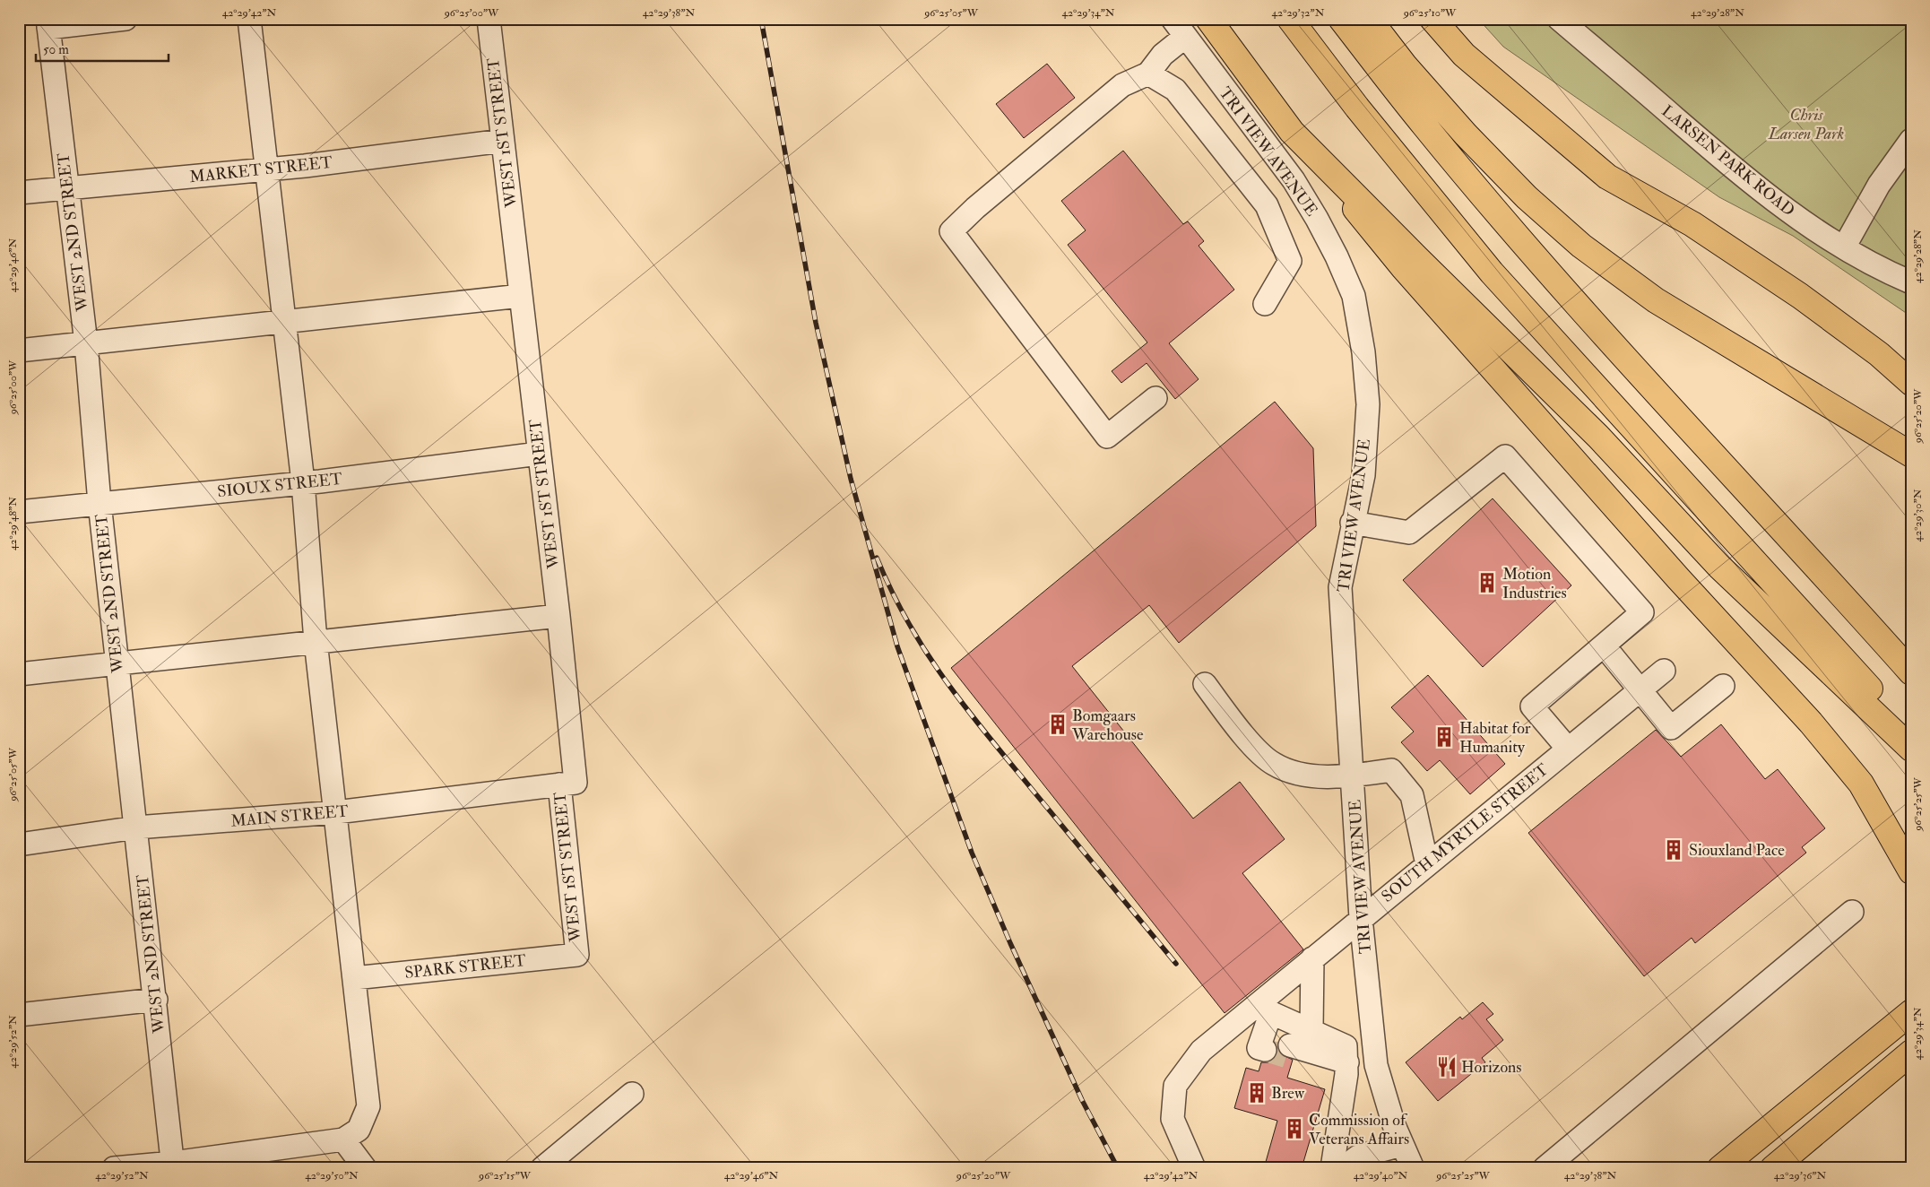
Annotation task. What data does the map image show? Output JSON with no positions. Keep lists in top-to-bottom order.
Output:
{
  "streets": {
    "street": [
      "WEST 1ST STREET",
      "TRI VIEW AVENUE",
      "LARSEN PARK ROAD",
      "MARKET STREET",
      "WEST 2ND STREET",
      "SIOUX STREET",
      "MAIN STREET",
      "SOUTH MYRTLE STREET",
      "SPARK STREET"
    ]
  },
  "crossings": [
    ["WEST 1ST STREET", "MARKET STREET"],
    ["WEST 1ST STREET", "SIOUX STREET"],
    ["WEST 1ST STREET", "MAIN STREET"],
    ["WEST 1ST STREET", "SPARK STREET"],
    ["TRI VIEW AVENUE", "SOUTH MYRTLE STREET"],
    ["MARKET STREET", "WEST 2ND STREET"],
    ["WEST 2ND STREET", "SIOUX STREET"],
    ["WEST 2ND STREET", "MAIN STREET"]
  ],
  "parks": ["Chris Larsen Park"],
  "places": {
    "building": [
      "Motion Industries",
      "Bomgaars Warehouse",
      "Habitat for Humanity",
      "Siouxland Pace",
      "Brew",
      "Commission of Veterans Affairs"
    ],
    "restaurant": ["Horizons"]
  },
  "scale_bar": "50 m",
  "coordinates": [
    "42°29'42\"N",
    "96°25'00\"W",
    "42°29'38\"N",
    "96°25'05\"W",
    "42°29'34\"N",
    "42°29'32\"N",
    "96°25'10\"W",
    "42°29'28\"N",
    "42°29'46\"N",
    "96°25'20\"W",
    "42°29'30\"N",
    "42°29'48\"N",
    "96°25'25\"W",
    "42°29'52\"N",
    "42°29'50\"N",
    "96°25'15\"W",
    "42°29'40\"N",
    "42°29'36\"N"
  ]
}
